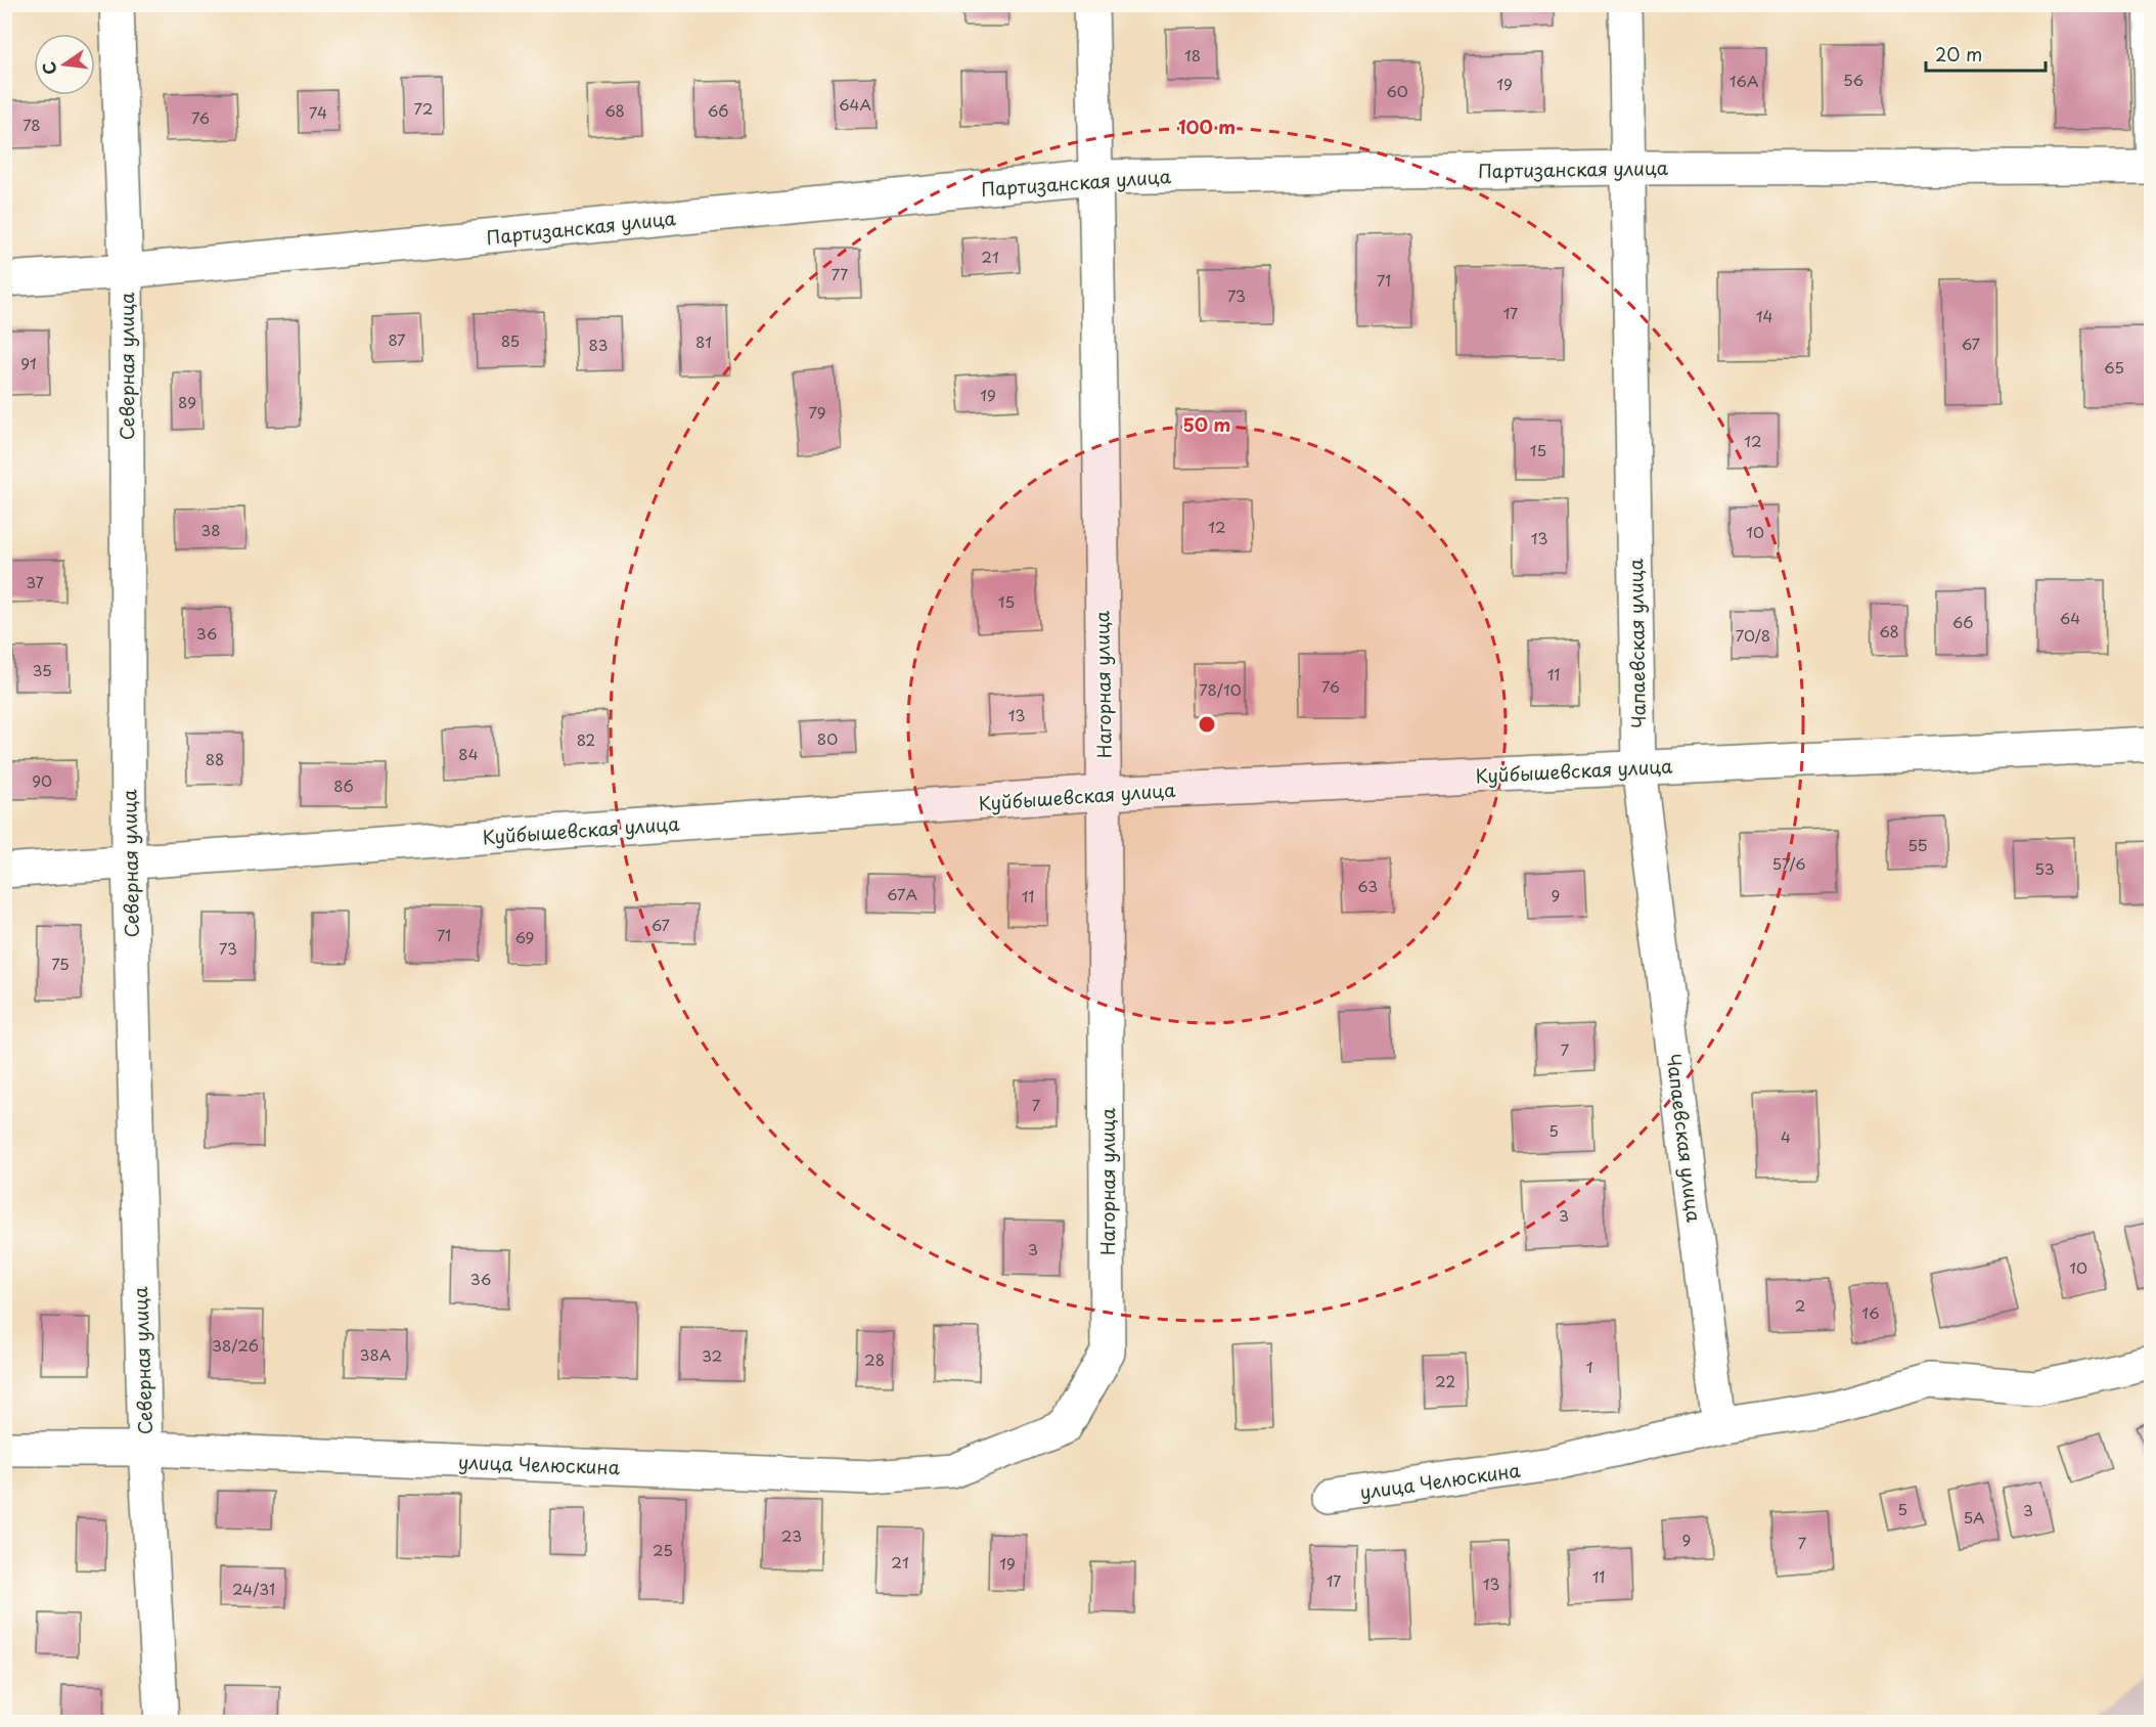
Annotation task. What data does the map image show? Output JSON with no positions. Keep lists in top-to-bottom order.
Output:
{
  "streets": {
    "street": [
      "Партизанская улица",
      "Северная улица",
      "Чапаевская улица",
      "Нагорная улица",
      "Куйбышевская улица",
      "улица Челюскина"
    ]
  },
  "crossings": [
    ["Партизанская улица", "Северная улица"],
    ["Партизанская улица", "Чапаевская улица"],
    ["Партизанская улица", "Нагорная улица"],
    ["Северная улица", "Куйбышевская улица"],
    ["Северная улица", "улица Челюскина"],
    ["Чапаевская улица", "Куйбышевская улица"],
    ["Чапаевская улица", "улица Челюскина"],
    ["Нагорная улица", "Куйбышевская улица"],
    ["Нагорная улица", "улица Челюскина"]
  ],
  "house_numbers": [
    "18",
    "56",
    "16А",
    "19",
    "60",
    "64А",
    "72",
    "68",
    "66",
    "74",
    "76",
    "78",
    "21",
    "77",
    "71",
    "73",
    "17",
    "14",
    "87",
    "85",
    "81",
    "67",
    "83",
    "91",
    "65",
    "19",
    "89",
    "79",
    "12",
    "15",
    "12",
    "38",
    "10",
    "13",
    "37",
    "15",
    "64",
    "66",
    "68",
    "36",
    "70/8",
    "35",
    "11",
    "76",
    "78/10",
    "13",
    "80",
    "82",
    "84",
    "88",
    "90",
    "86",
    "55",
    "57/6",
    "53",
    "63",
    "67А",
    "9",
    "11",
    "67",
    "71",
    "69",
    "73",
    "75",
    "7",
    "7",
    "5",
    "4",
    "3",
    "3",
    "10",
    "36",
    "2",
    "16",
    "38/26",
    "38А",
    "32",
    "28",
    "1",
    "22",
    "5",
    "3",
    "5А",
    "23",
    "9",
    "7",
    "25",
    "21",
    "19",
    "11",
    "17",
    "13",
    "24/31"
  ],
  "scale_bar": "20 m",
  "north": "left",
  "rings": ["100 m", "50 m"]
}
